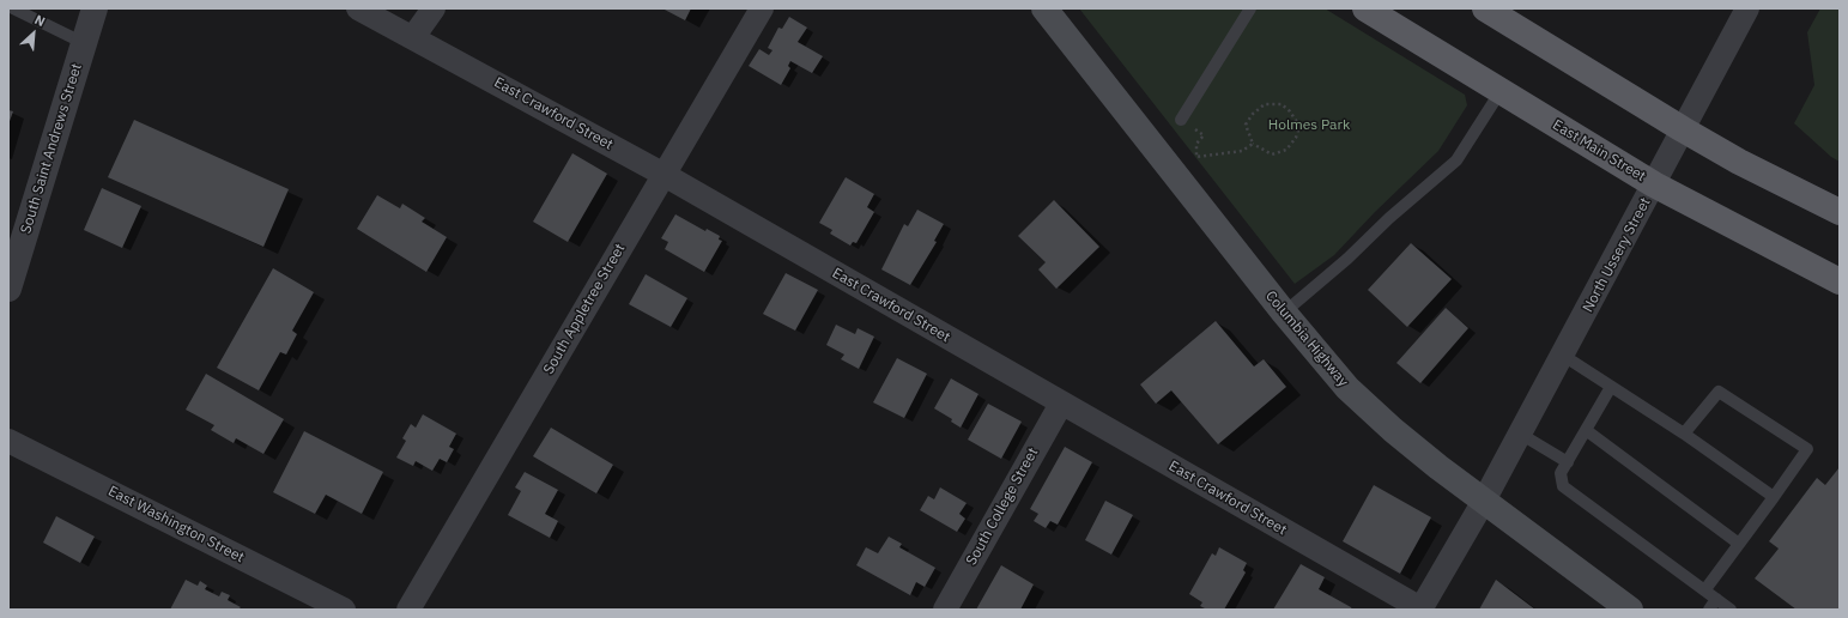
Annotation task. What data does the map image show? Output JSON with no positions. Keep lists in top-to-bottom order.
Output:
{
  "streets": {
    "main road": ["East Main Street", "Columbia Highway"],
    "street": [
      "East Crawford Street",
      "South Saint Andrews Street",
      "North Ussery Street",
      "South Appletree Street",
      "South College Street",
      "East Washington Street"
    ]
  },
  "crossings": [
    ["East Crawford Street", "North Ussery Street"],
    ["East Crawford Street", "South Appletree Street"],
    ["East Crawford Street", "South College Street"],
    ["East Main Street", "North Ussery Street"],
    ["North Ussery Street", "Columbia Highway"]
  ],
  "parks": ["Holmes Park"],
  "north": "top right"
}
